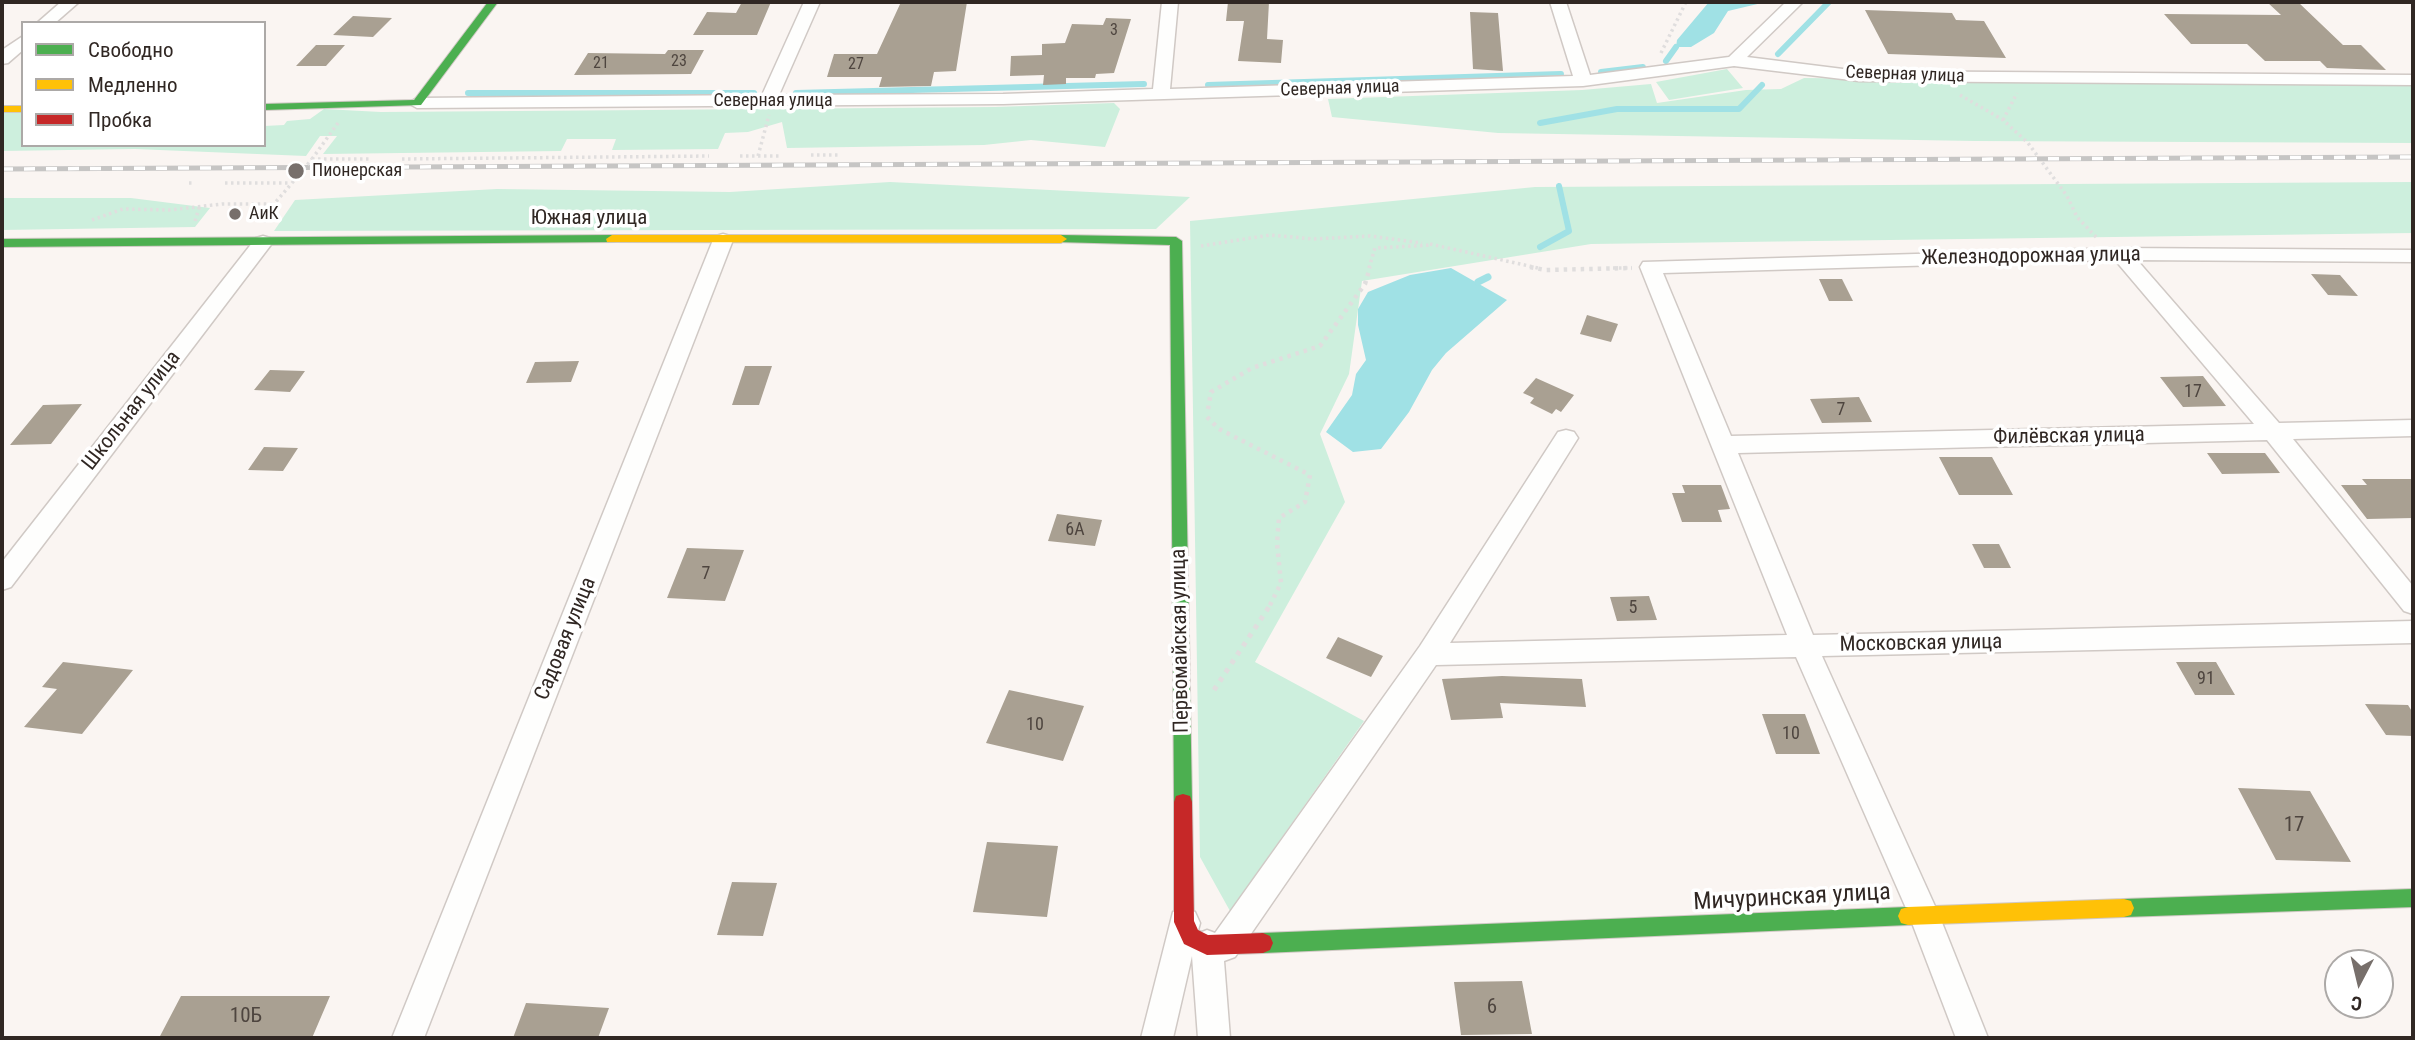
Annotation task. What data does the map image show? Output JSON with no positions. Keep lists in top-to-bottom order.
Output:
{
  "streets": {
    "street": [
      "Северная улица",
      "Южная улица",
      "Железнодорожная улица",
      "Школьная улица",
      "Филёвская улица",
      "Садовая улица",
      "Первомайская улица",
      "Московская улица",
      "Мичуринская улица"
    ]
  },
  "crossings": [
    ["Южная улица", "Школьная улица"],
    ["Южная улица", "Садовая улица"],
    ["Южная улица", "Первомайская улица"]
  ],
  "places": ["Пионерская", "АиК"],
  "house_numbers": [
    "3",
    "23",
    "21",
    "27",
    "17",
    "7",
    "6А",
    "7",
    "5",
    "91",
    "10",
    "10",
    "17",
    "6",
    "10Б"
  ],
  "legend": ["Свободно", "Медленно", "Пробка"],
  "north": "bottom"
}
